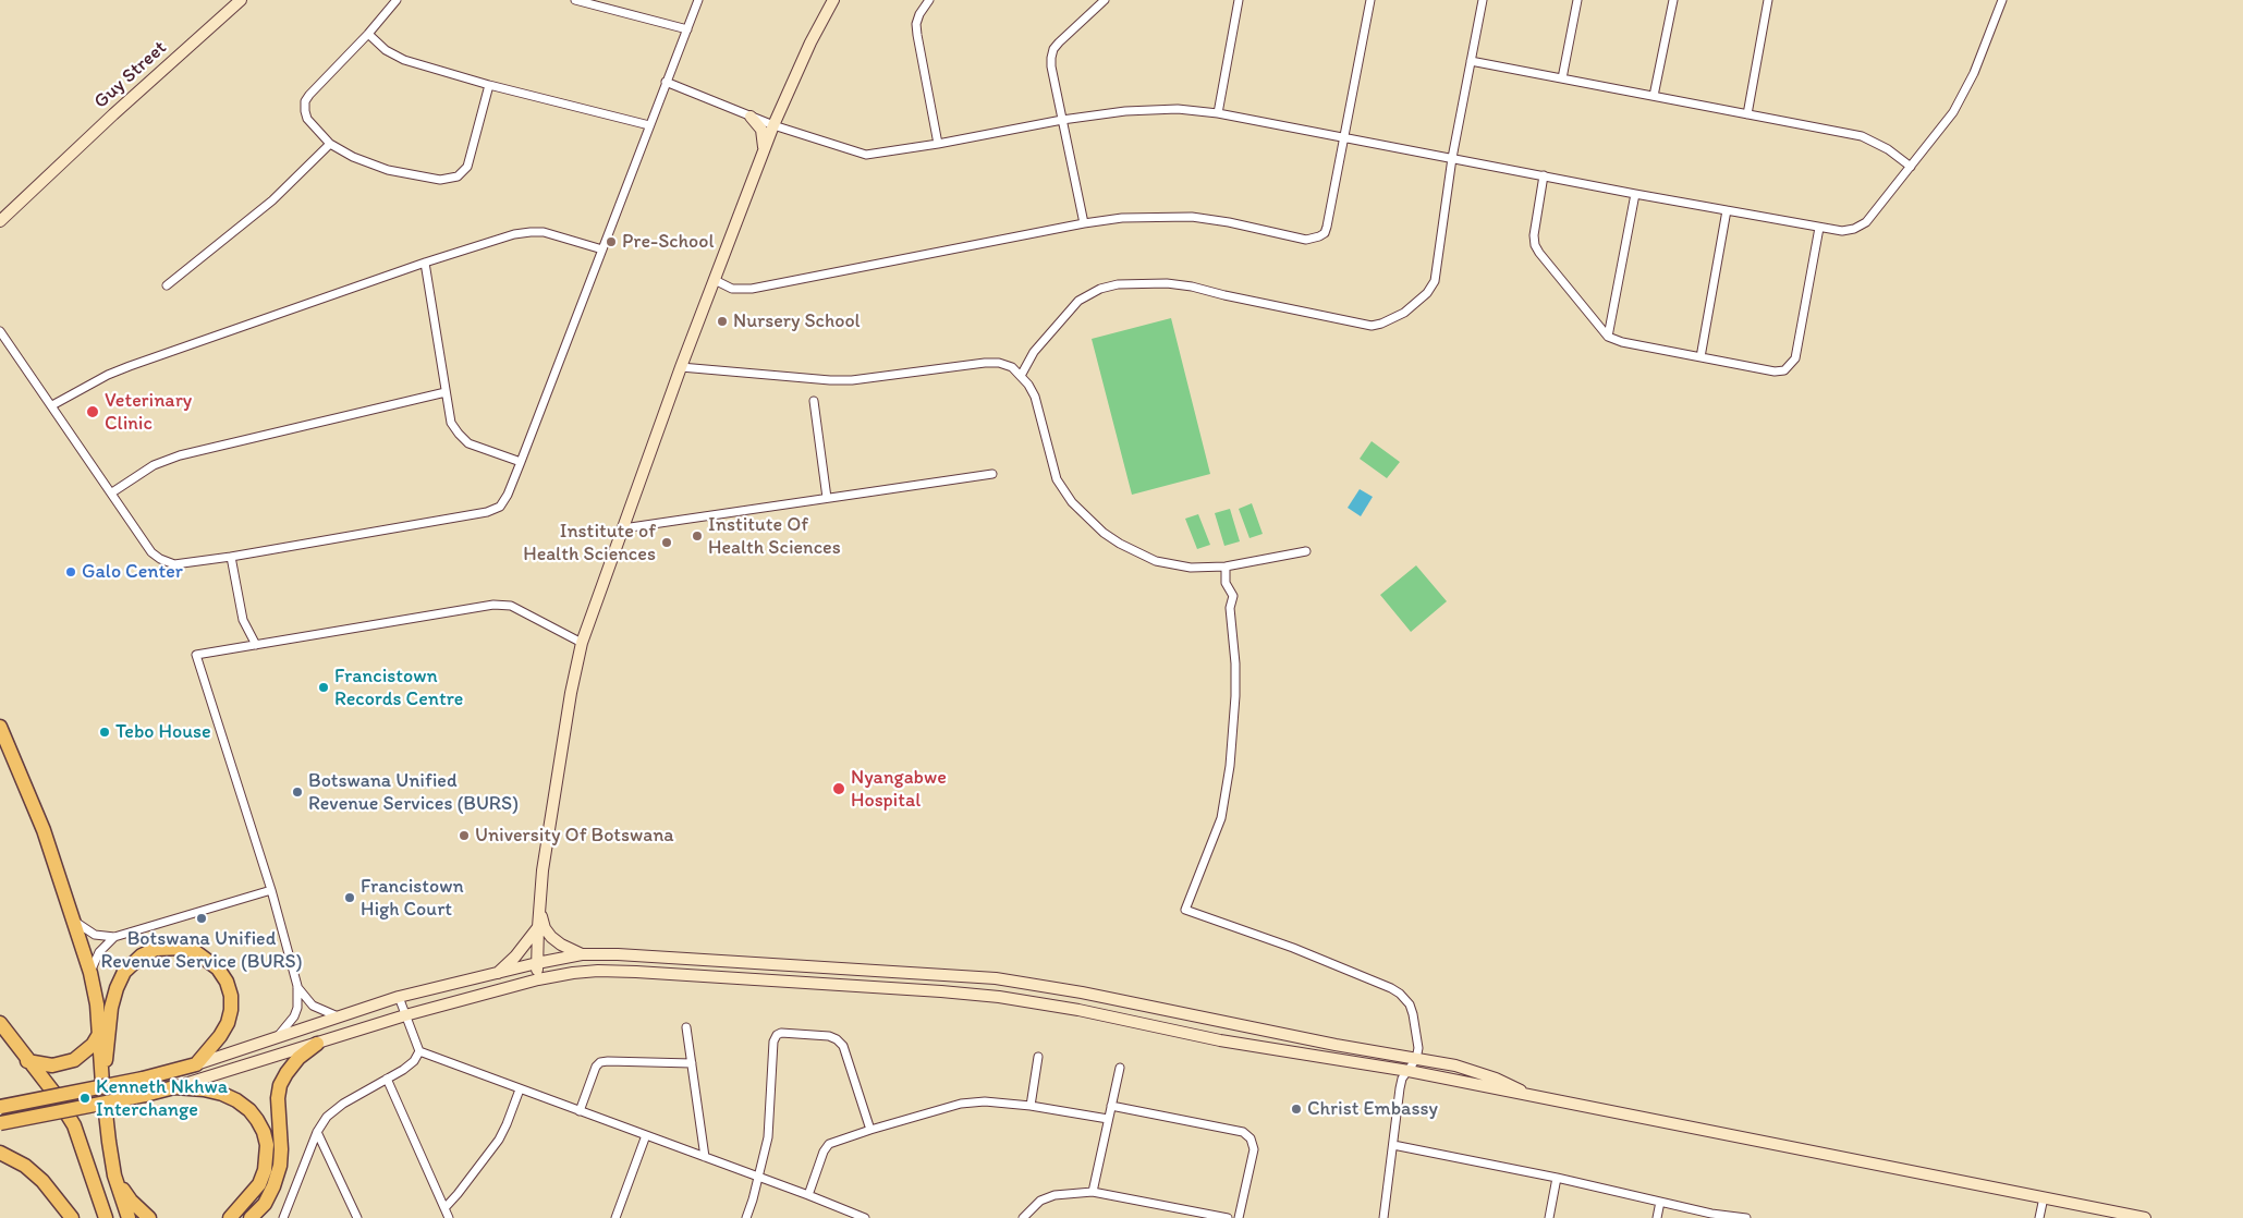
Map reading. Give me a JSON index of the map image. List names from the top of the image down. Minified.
{"streets":{"street":["Guy Street"]},"places":["Pre-School","Nursery School","Veterinary Clinic","Institute Of Health Sciences","Institute of Health Sciences","Galo Center","Francistown Records Centre","Tebo House","Nyangabwe Hospital","Botswana Unified Revenue Services (BURS)","University Of Botswana","Francistown High Court","Botswana Unified Revenue Service (BURS)","Kenneth Nkhwa Interchange","Christ Embassy"]}
